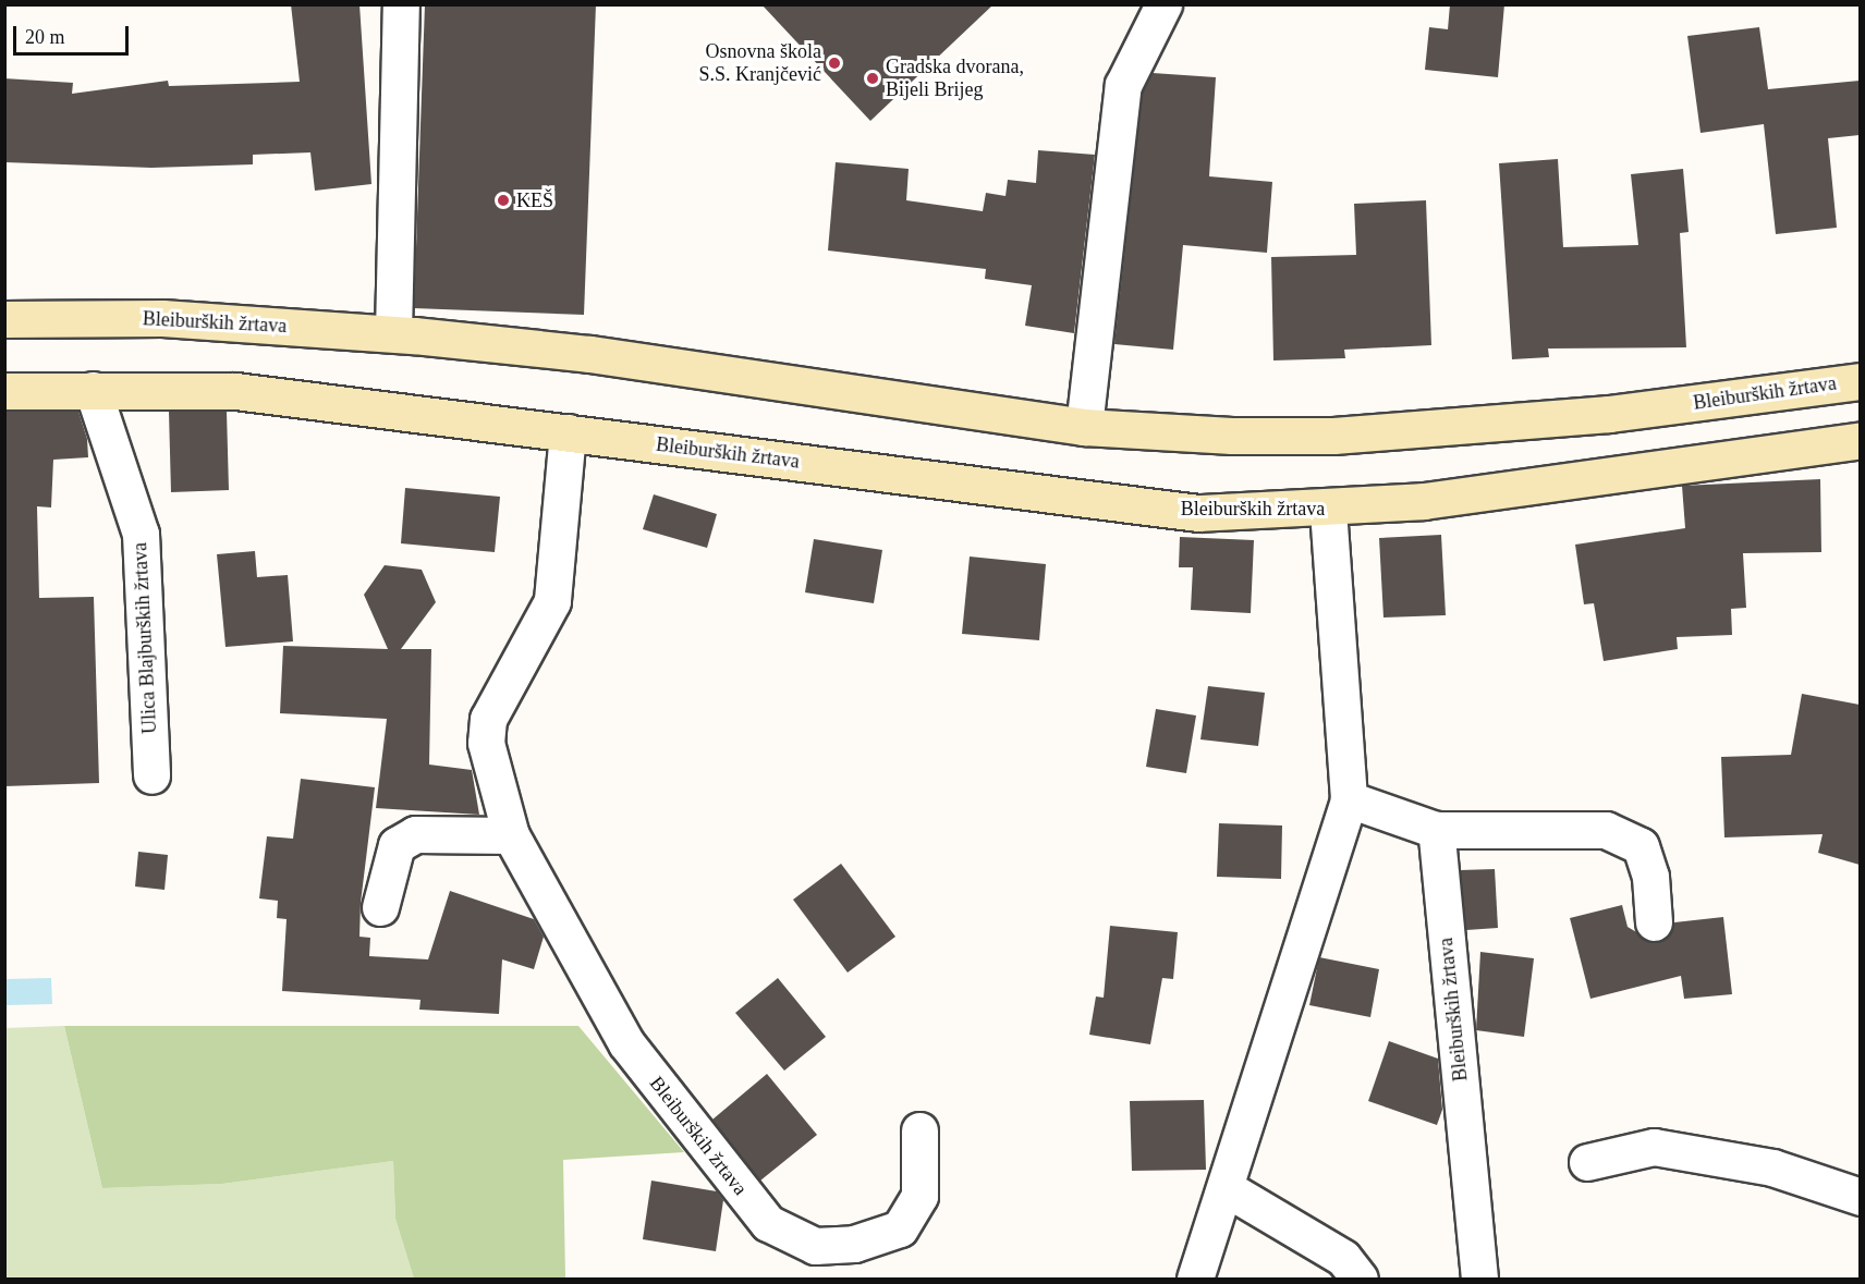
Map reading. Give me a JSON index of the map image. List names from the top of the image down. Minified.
{"streets":{"street":["Bleiburških žrtava","Ulica Blajburških žrtava"]},"crossings":[["Bleiburških žrtava","Ulica Blajburških žrtava"]],"places":["Osnovna škola S.S. Kranjčević","Gradska dvorana, Bijeli Brijeg","KEŠ"],"scale_bar":"20 m"}
